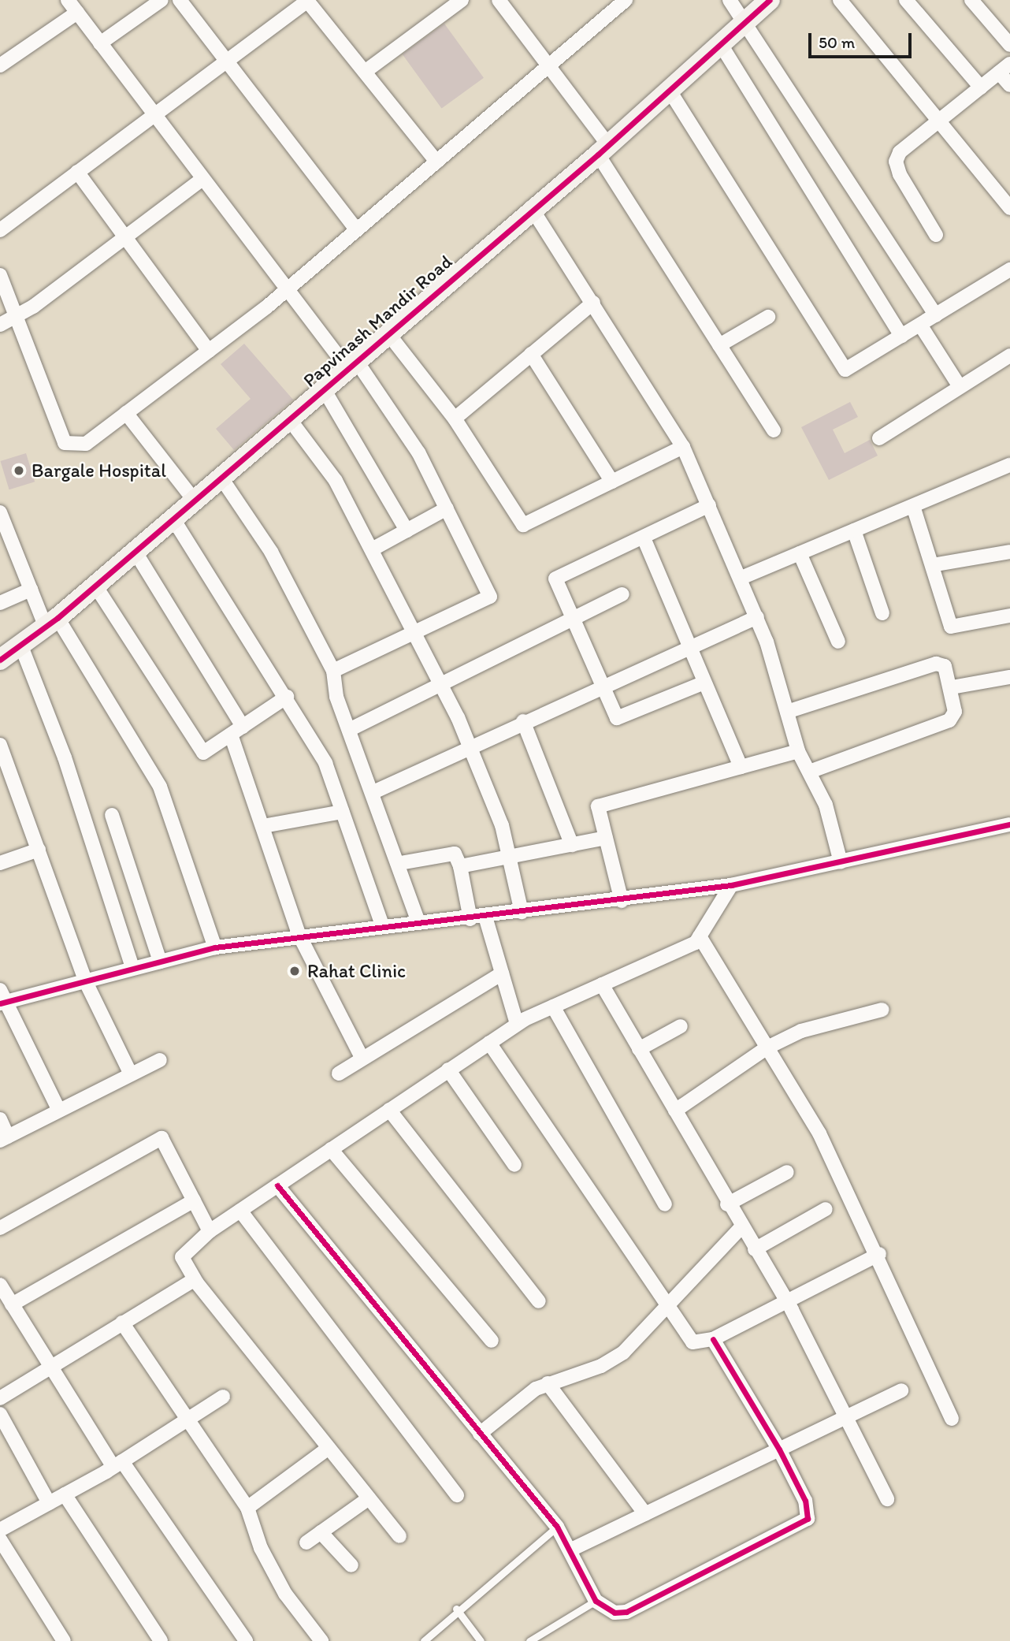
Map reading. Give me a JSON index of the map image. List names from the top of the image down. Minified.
{"streets":{"street":["Papvinash Mandir Road"]},"places":["Bargale Hospital","Rahat Clinic"],"scale_bar":"50 m"}
